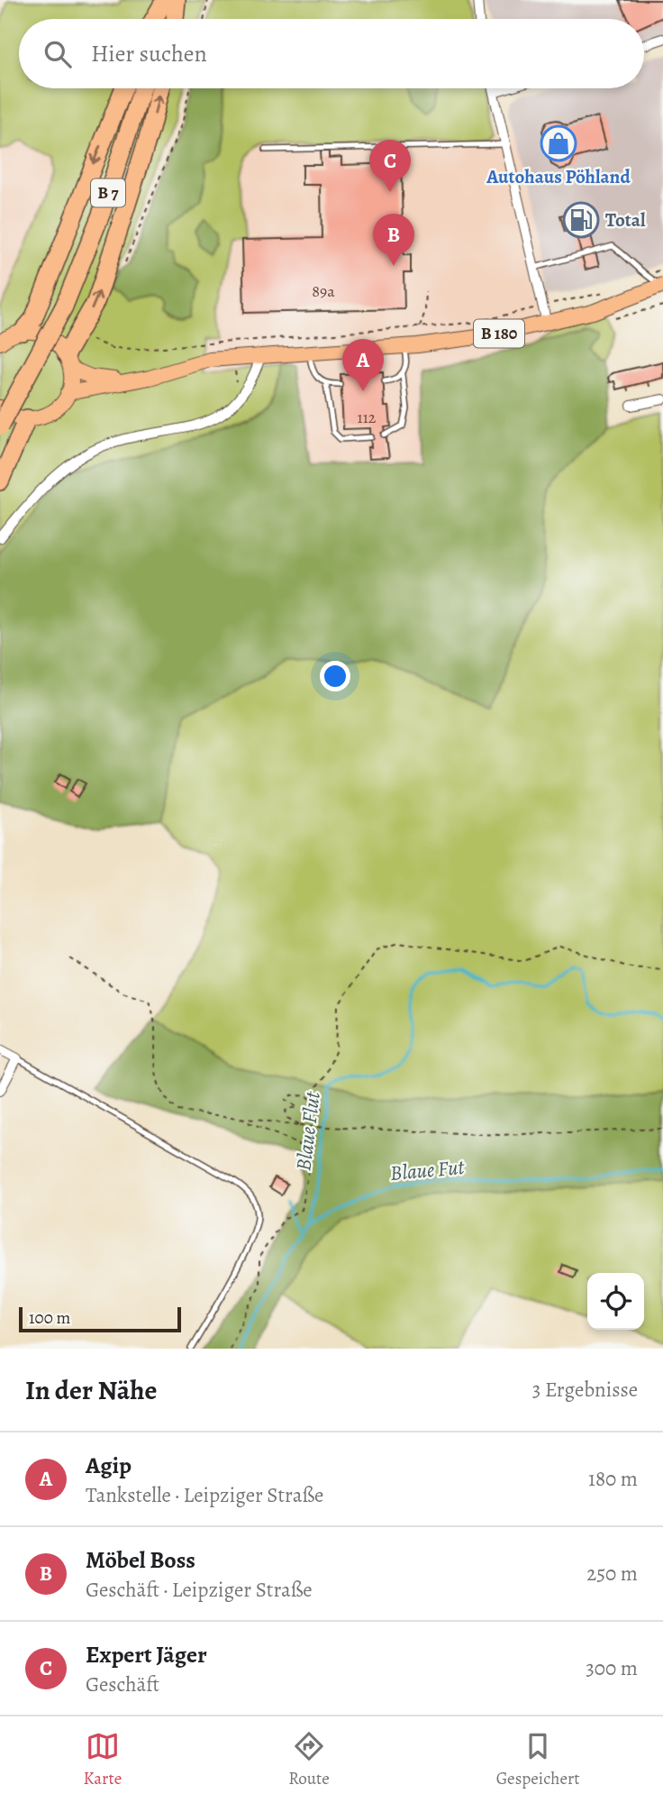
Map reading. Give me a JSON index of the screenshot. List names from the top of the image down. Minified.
{"streets":{"highway":["B 7"],"main road":["B 180"]},"water":["Blaue Flut","Blaue Fut"],"places":{"shop":["Autohaus Pöhland"],"fuel station":["Total"]},"house_numbers":["89a","112"],"scale_bar":"100 m","page":{"search":"Hier suchen","pins":["C","B","A"],"scale":"100 m","heading":["In der Nähe","3 Ergebnisse"],"list":[{"mark":"A","name":"Agip","note":"Tankstelle · Leipziger Straße","value":"180 m"},{"mark":"B","name":"Möbel Boss","note":"Geschäft · Leipziger Straße","value":"250 m"},{"mark":"C","name":"Expert Jäger","note":"Geschäft","value":"300 m"}],"nav":["Karte","Route","Gespeichert"]}}
